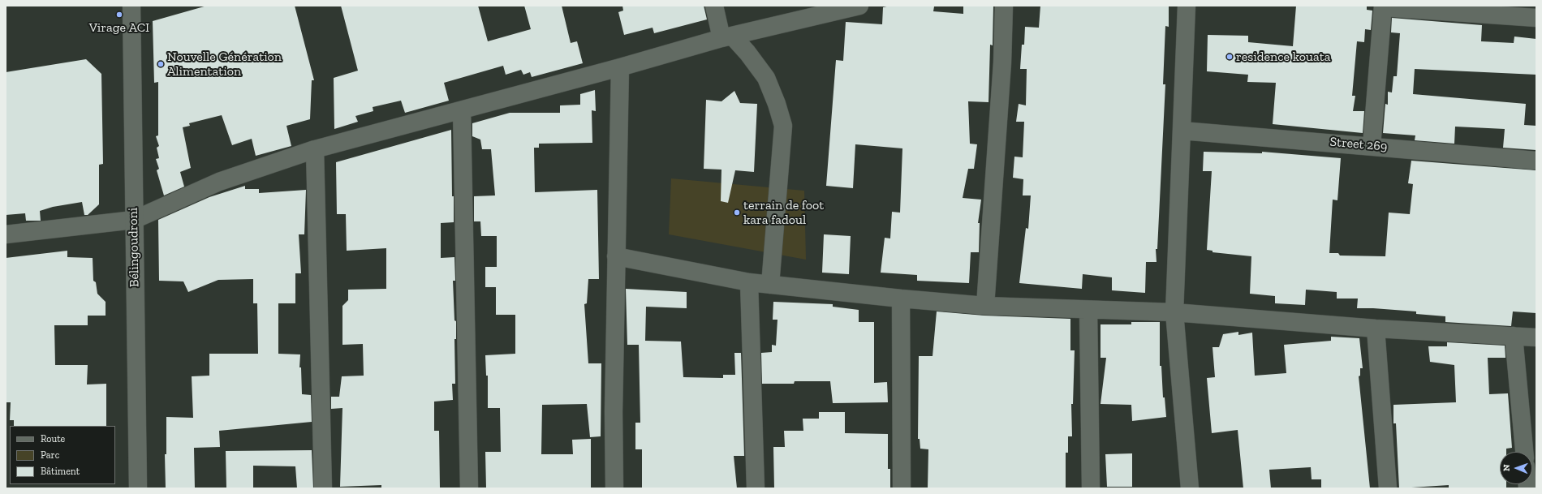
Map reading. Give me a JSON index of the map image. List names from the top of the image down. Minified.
{"streets":{"street":["Street 269","Bélingoudroni"]},"places":["Virage ACI","residence kouata","Nouvelle Génération Alimentation","terrain de foot kara fadoul"],"legend":["Route","Parc","Bâtiment"],"north":"left"}
